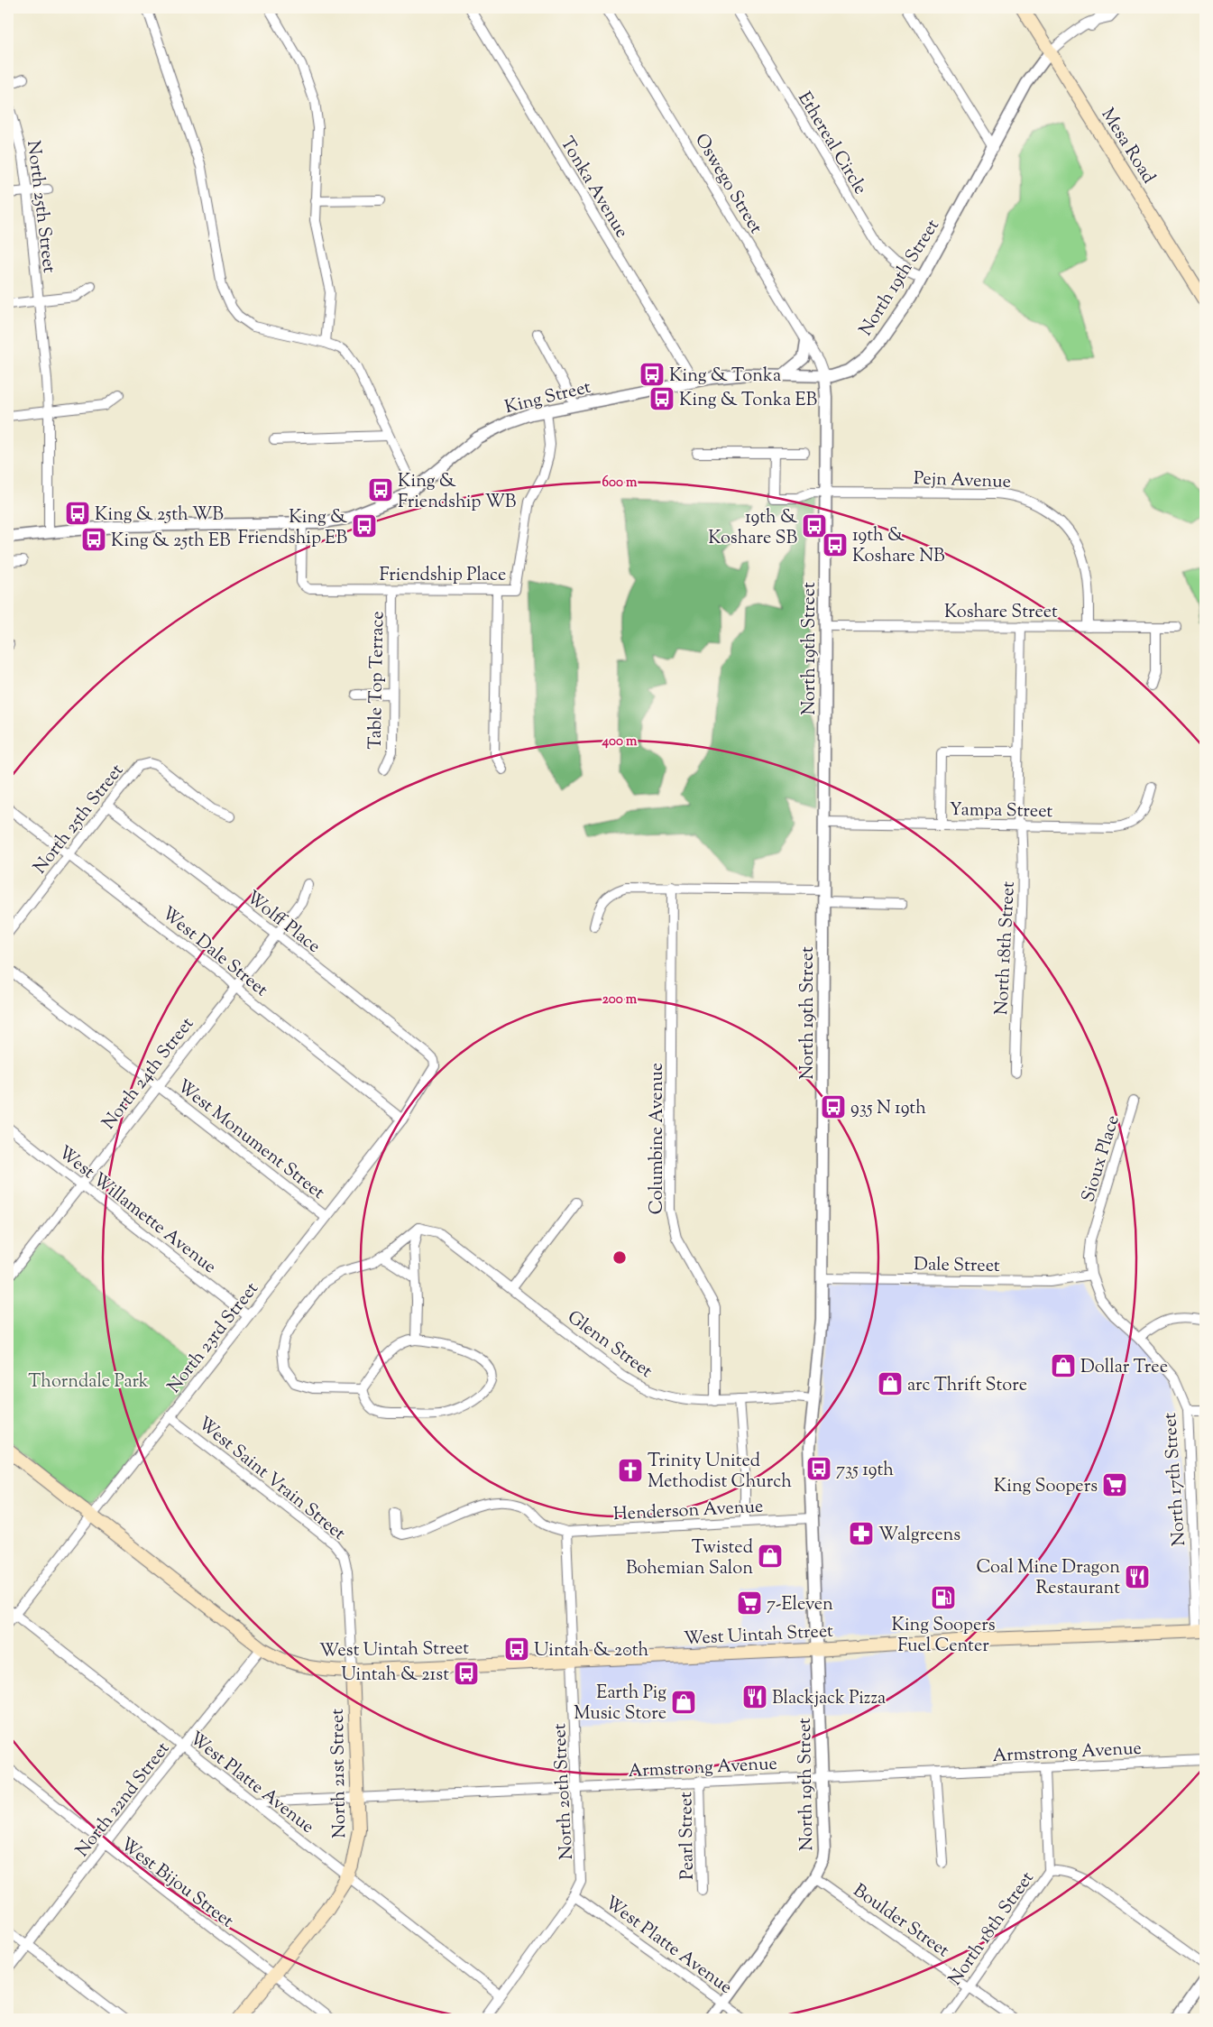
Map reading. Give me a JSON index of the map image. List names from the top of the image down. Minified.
{"streets":{"main road":["Mesa Road","West Uintah Street","North 21st Street"],"street":["Ethereal Circle","Oswego Street","Tonka Avenue","North 25th Street","North 19th Street","King Street","Pejn Avenue","Friendship Place","Koshare Street","Table Top Terrace","Yampa Street","Wolff Place","North 18th Street","West Dale Street","North 24th Street","West Monument Street","Columbine Avenue","Sioux Place","West Willamette Avenue","Dale Street","North 23rd Street","Glenn Street","West Saint Vrain Street","North 17th Street","Henderson Avenue","Armstrong Avenue","West Platte Avenue","North 20th Street","North 22nd Street","Pearl Street","West Bijou Street","Boulder Street"]},"crossings":[["Ethereal Circle","North 19th Street"],["Mesa Road","North 19th Street"],["Oswego Street","North 19th Street"],["Oswego Street","King Street"],["Tonka Avenue","King Street"],["North 25th Street","King Street"],["North 25th Street","Wolff Place"],["North 25th Street","West Dale Street"],["North 19th Street","King Street"],["North 19th Street","Pejn Avenue"],["North 19th Street","Koshare Street"],["North 19th Street","Yampa Street"],["North 19th Street","Dale Street"],["North 19th Street","Glenn Street"],["North 19th Street","Henderson Avenue"],["North 19th Street","West Uintah Street"],["North 19th Street","Armstrong Avenue"],["North 19th Street","West Platte Avenue"],["North 19th Street","Boulder Street"],["King Street","Friendship Place"],["Pejn Avenue","Koshare Street"],["Friendship Place","Table Top Terrace"],["Koshare Street","North 18th Street"],["Yampa Street","North 18th Street"],["Wolff Place","North 24th Street"],["Wolff Place","North 23rd Street"],["North 18th Street","Armstrong Avenue"],["North 18th Street","Boulder Street"],["West Dale Street","North 24th Street"],["West Dale Street","North 23rd Street"],["North 24th Street","West Monument Street"],["North 24th Street","West Willamette Avenue"],["West Monument Street","North 23rd Street"],["Columbine Avenue","Glenn Street"],["Sioux Place","North 17th Street"],["West Willamette Avenue","North 23rd Street"],["Dale Street","North 17th Street"],["North 23rd Street","West Saint Vrain Street"],["North 23rd Street","West Uintah Street"],["North 23rd Street","West Platte Avenue"],["West Saint Vrain Street","North 21st Street"],["North 17th Street","West Uintah Street"],["Henderson Avenue","North 20th Street"],["West Uintah Street","North 21st Street"],["West Uintah Street","North 20th Street"],["West Uintah Street","North 22nd Street"],["Armstrong Avenue","North 21st Street"],["Armstrong Avenue","West Platte Avenue"],["Armstrong Avenue","North 20th Street"],["Armstrong Avenue","Pearl Street"],["North 21st Street","West Platte Avenue"],["North 21st Street","West Bijou Street"],["West Platte Avenue","North 20th Street"],["West Platte Avenue","North 22nd Street"],["North 22nd Street","West Bijou Street"]],"parks":["Thorndale Park"],"places":{"bus stop":["King & Tonka","King & Tonka EB","King & Friendship WB","King & 25th WB","King & Friendship EB","19th & Koshare SB","King & 25th EB","19th & Koshare NB","935 N 19th","735 19th","Uintah & 20th","Uintah & 21st"],"shop":["Dollar Tree","arc Thrift Store","Twisted Bohemian Salon","Earth Pig Music Store"],"church":["Trinity United Methodist Church"],"supermarket":["King Soopers","7-Eleven"],"pharmacy":["Walgreens"],"restaurant":["Coal Mine Dragon Restaurant","Blackjack Pizza"],"fuel station":["King Soopers Fuel Center"]},"rings":["600 m","400 m","200 m"]}
